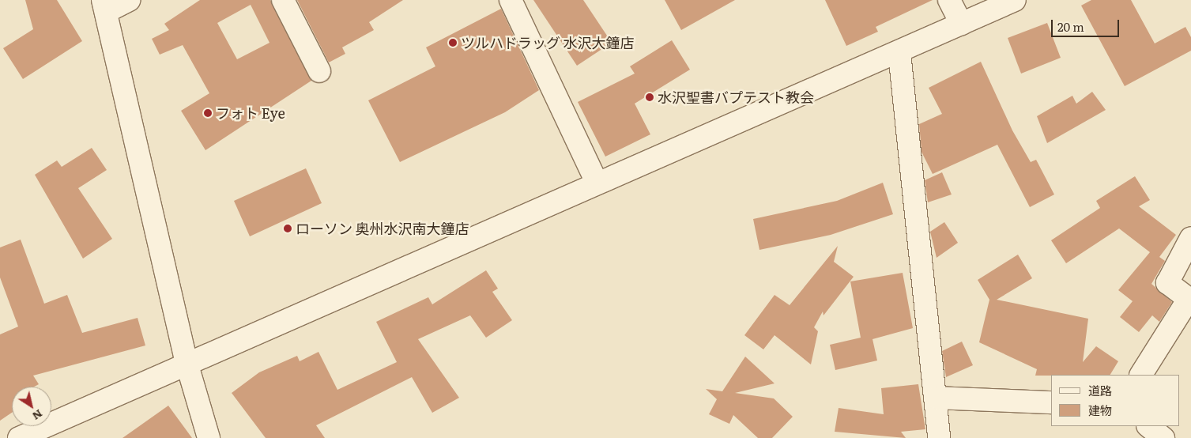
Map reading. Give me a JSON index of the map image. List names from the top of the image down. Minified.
{"places":["ツルハドラッグ 水沢大鐘店","水沢聖書バプテスト教会","フォト Eye","ローソン 奥州水沢南大鐘店"],"legend":["道路","建物"],"scale_bar":"20 m","north":"bottom right"}
